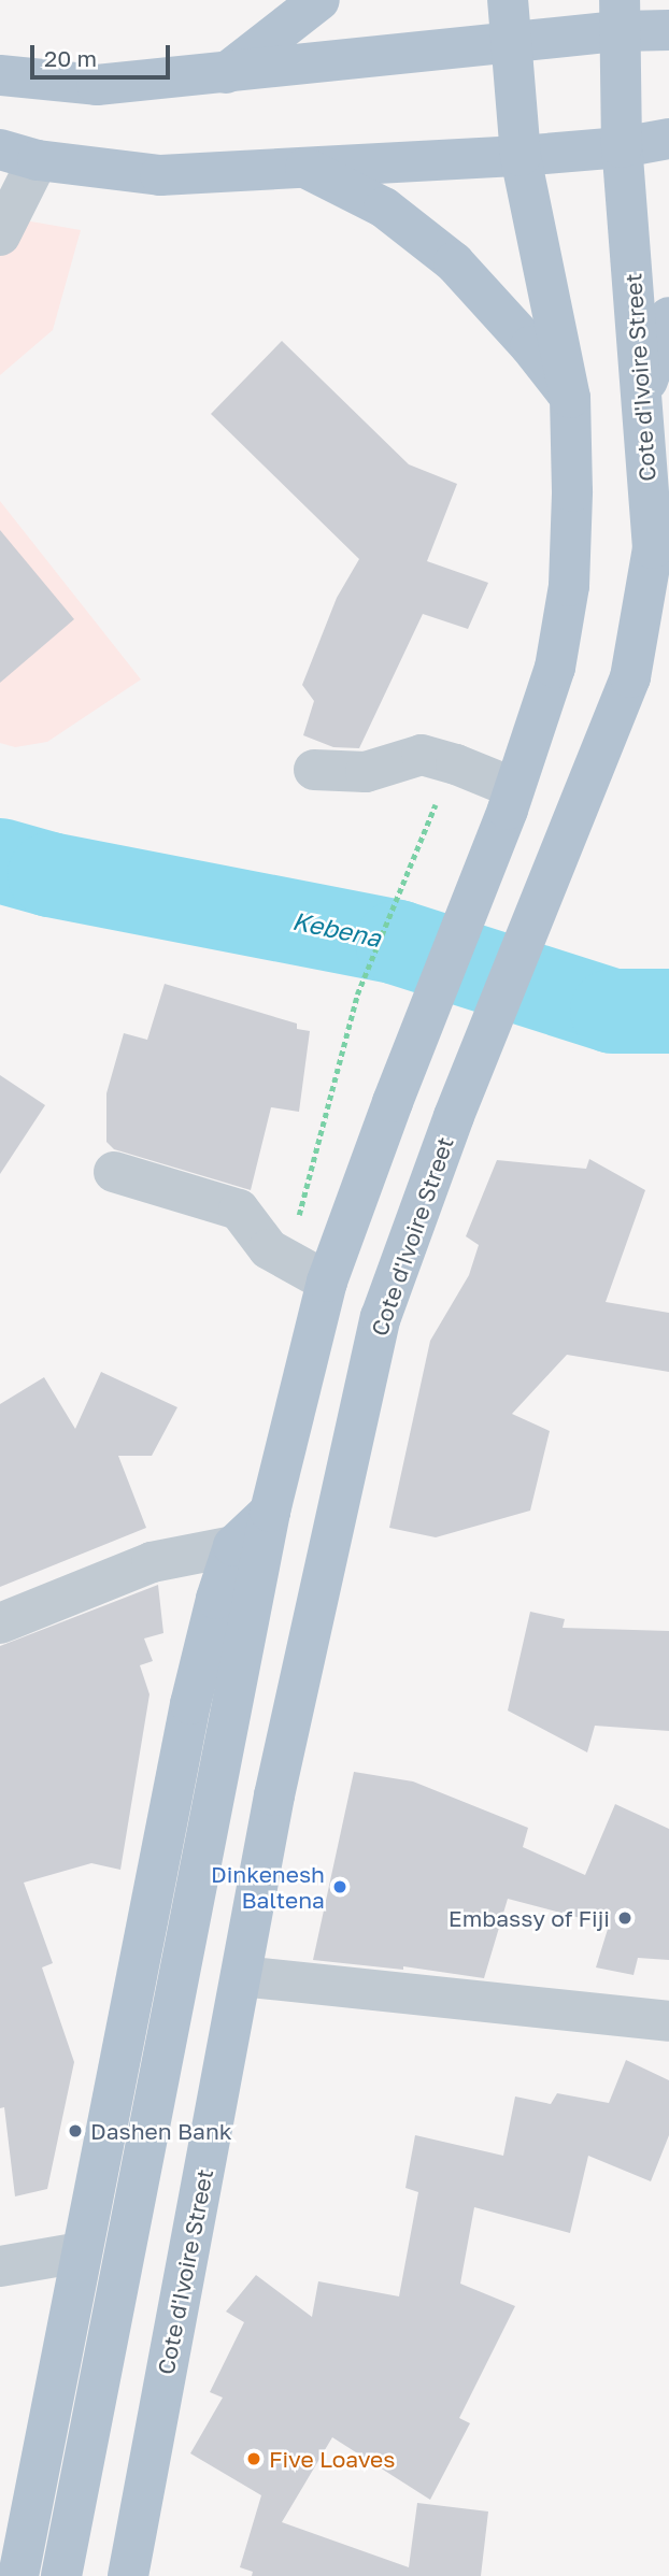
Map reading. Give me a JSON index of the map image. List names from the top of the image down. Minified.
{"streets":{"main road":["Cote d'Ivoire Street"]},"water":["Kebena"],"places":["Dinkenesh Baltena","Embassy of Fiji","Dashen Bank","Five Loaves"],"scale_bar":"20 m"}
